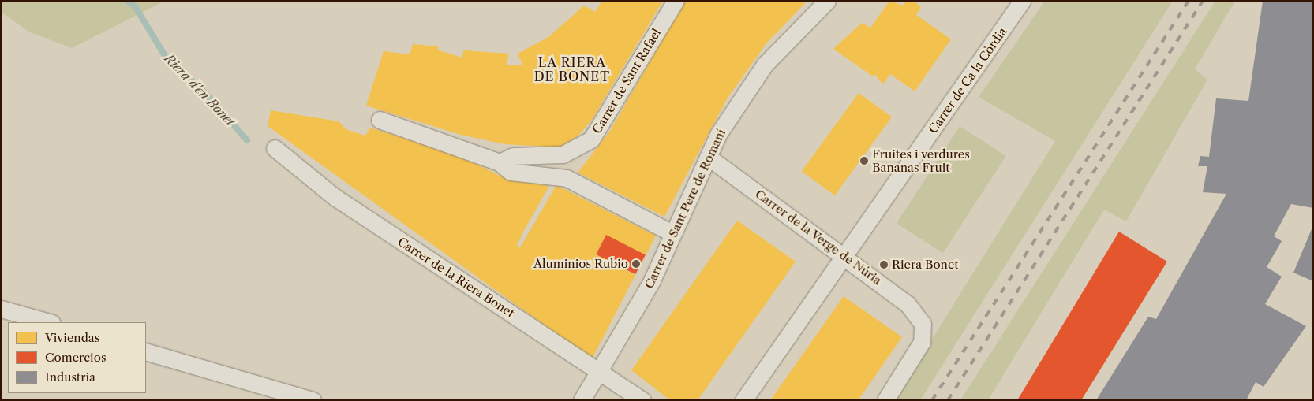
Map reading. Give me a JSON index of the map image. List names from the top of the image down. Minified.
{"streets":{"street":["Carrer de Ca la Còrdia","Carrer de Sant Rafael","Carrer de Sant Pere de Romaní","Carrer de la Verge de Núria","Carrer de la Riera Bonet"]},"crossings":[["Carrer de Ca la Còrdia","Carrer de la Verge de Núria"],["Carrer de Sant Pere de Romaní","Carrer de la Verge de Núria"],["Carrer de Sant Pere de Romaní","Carrer de la Riera Bonet"]],"districts":["LA RIERA DE BONET"],"water":["Riera d'en Bonet"],"places":["Fruites i verdures Bananas Fruit","Aluminios Rubio","Riera Bonet"],"legend":["Viviendas","Comercios","Industria"]}
